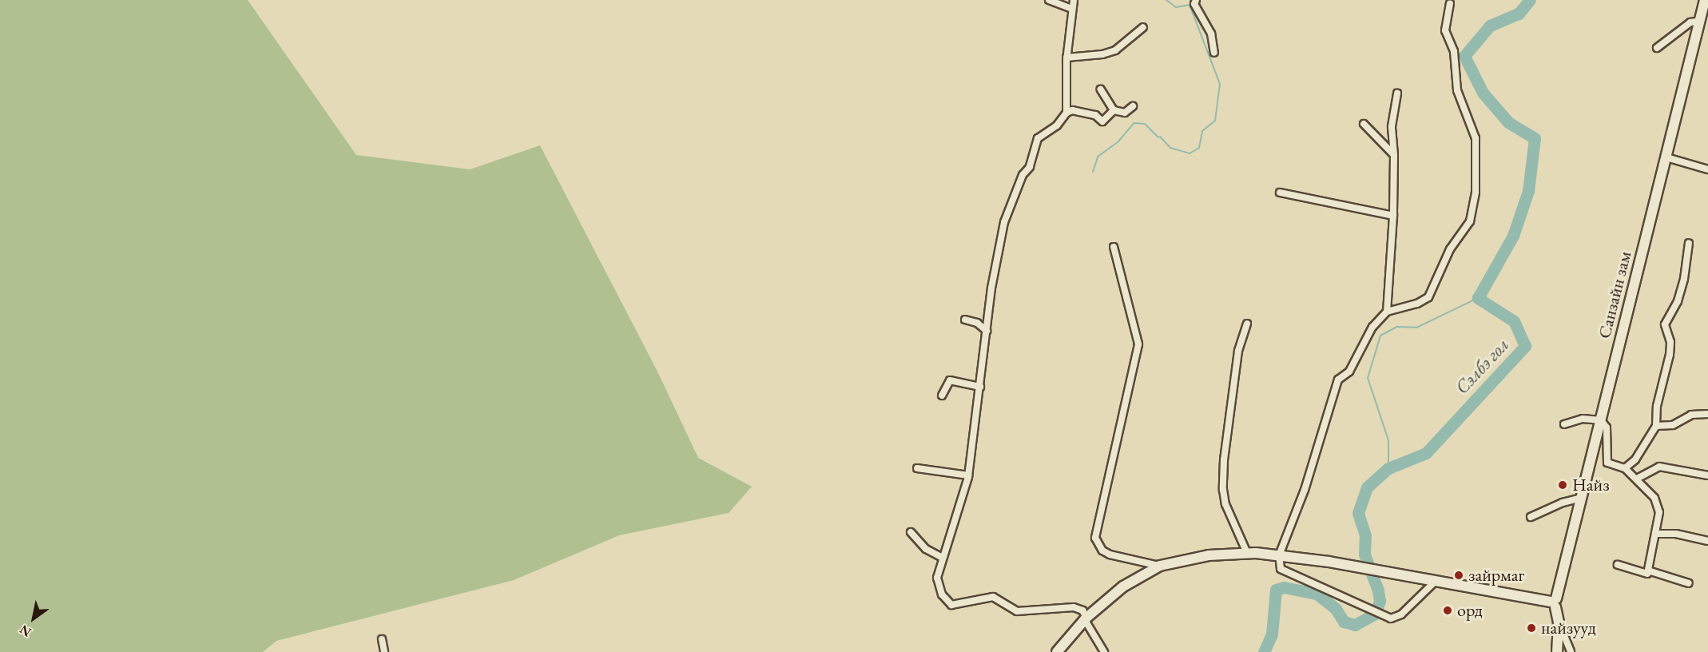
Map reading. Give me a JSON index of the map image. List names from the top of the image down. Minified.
{"streets":{"main road":["Санзайн зам"]},"water":["Сэлбэ гол"],"places":["Найз","зайрмаг","орд","найзууд"],"north":"bottom left"}
